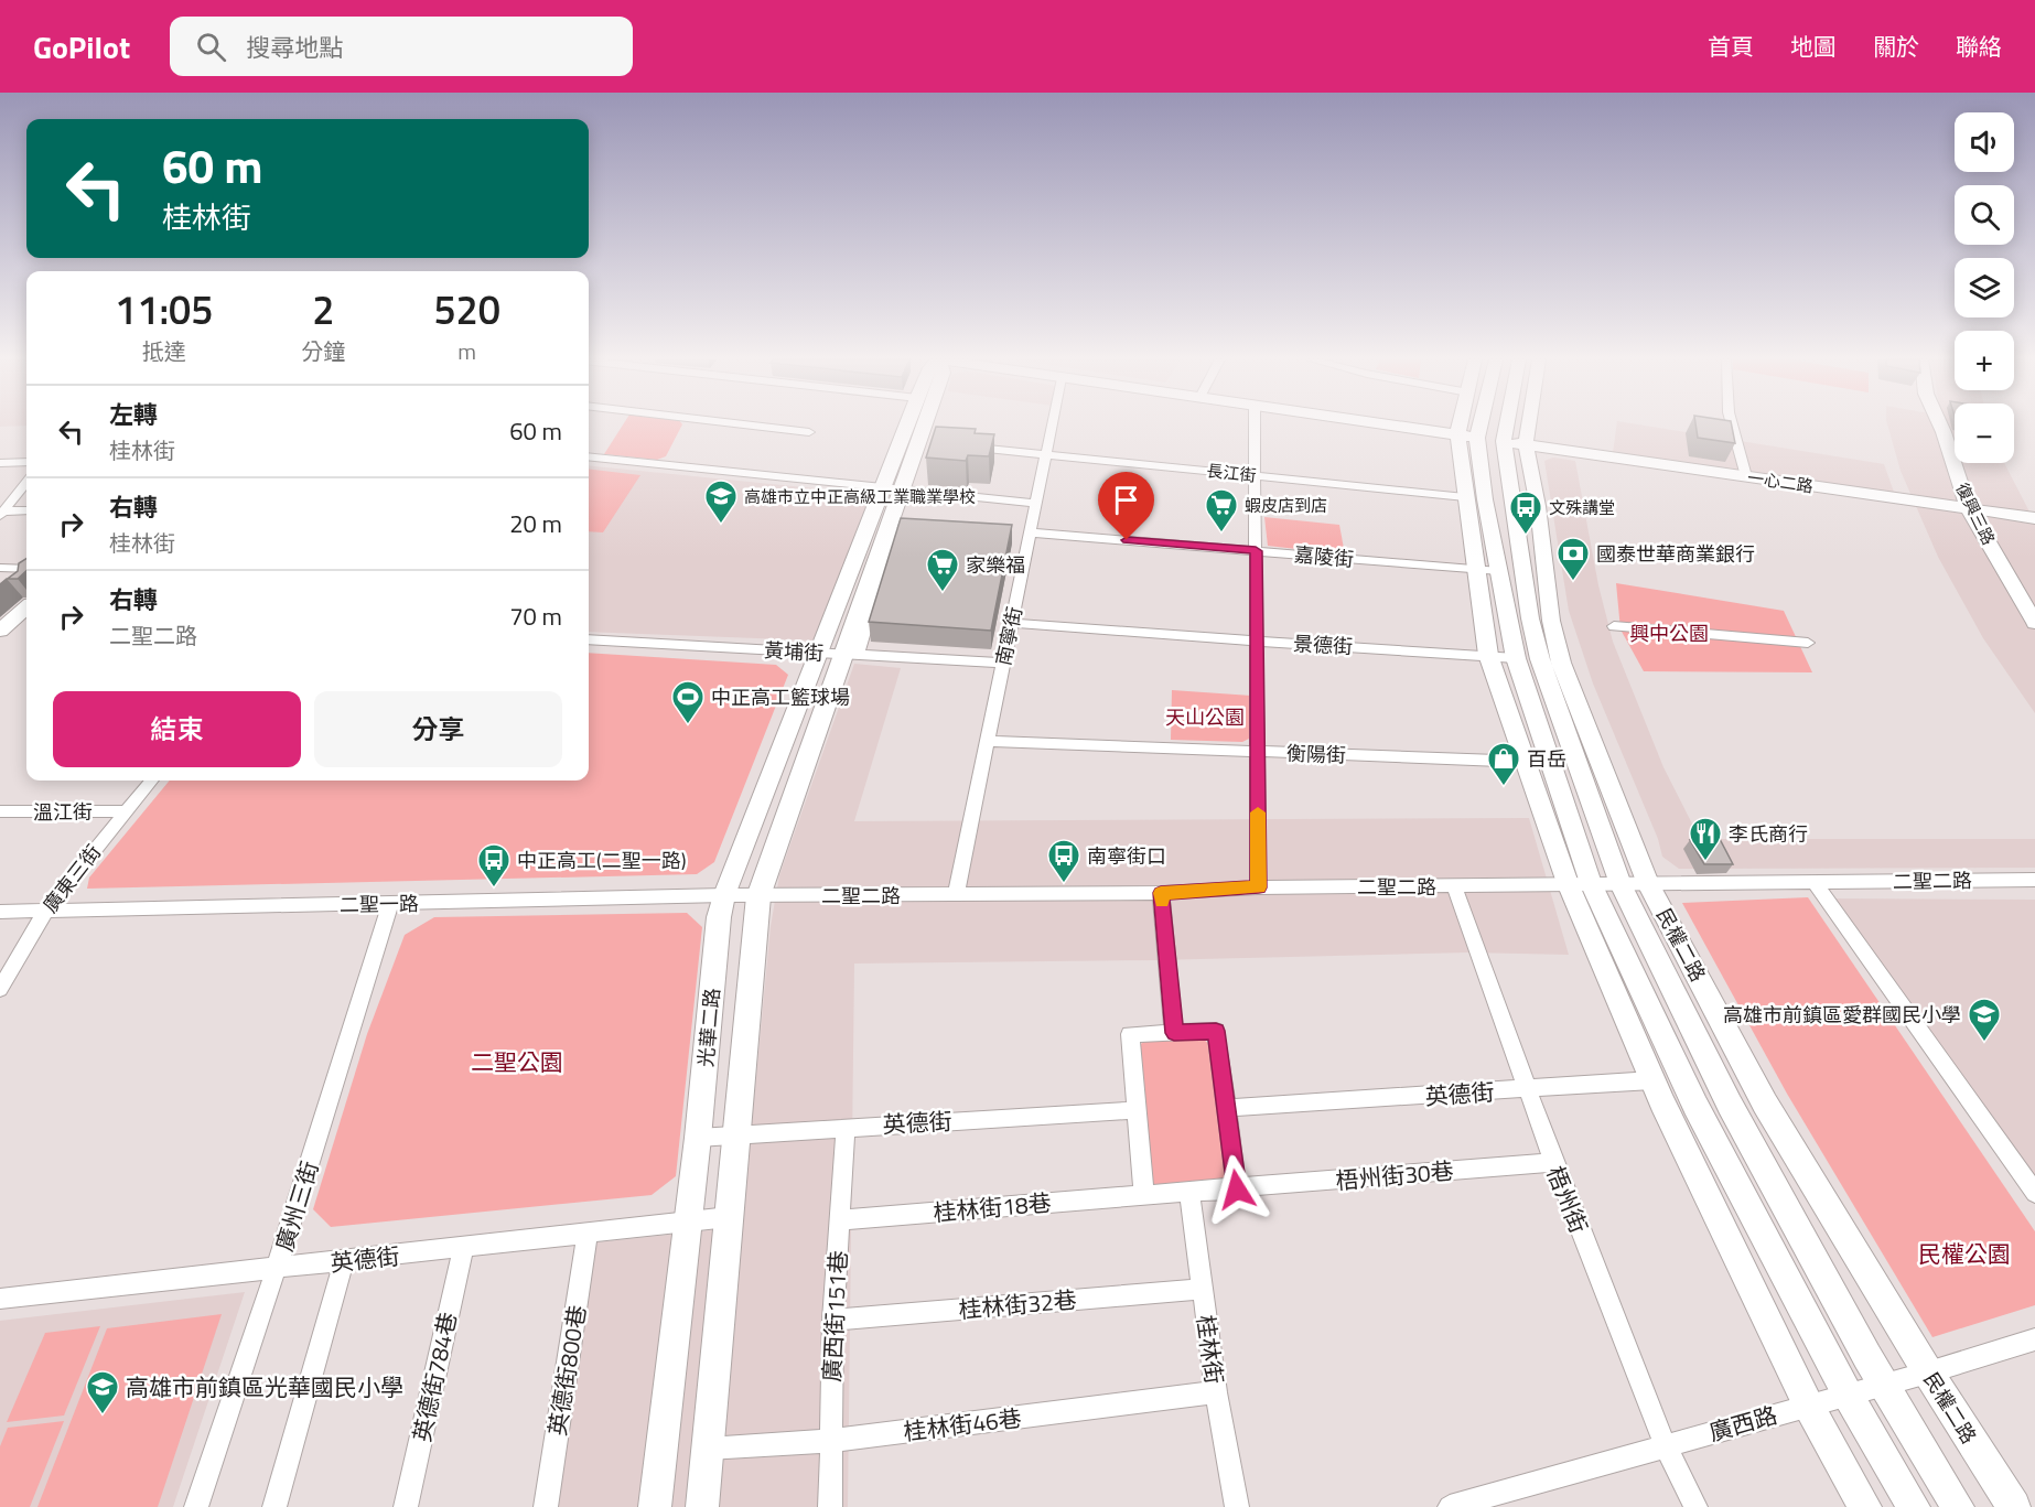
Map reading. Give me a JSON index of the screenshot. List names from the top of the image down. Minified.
{"streets":{"street":["長江街","一心二路","復興三路","嘉陵街","南寧街","景德街","黃埔街","衡陽街","溫江街","廣東三街","二聖二路","二聖一路","民權二路","光華二路","英德街","梧州街30巷","梧州街","廣州三街","桂林街18巷","桂林街32巷","廣西街151巷","桂林街","英德街800巷","英德街784巷","廣西路","桂林街46巷"]},"crossings":[["長江街","南寧街"],["一心二路","復興三路"],["一心二路","民權二路"],["嘉陵街","南寧街"],["南寧街","景德街"],["南寧街","黃埔街"],["南寧街","衡陽街"],["南寧街","二聖二路"],["黃埔街","光華二路"],["溫江街","廣東三街"],["廣東三街","二聖一路"],["二聖二路","二聖一路"],["二聖二路","民權二路"],["二聖二路","光華二路"],["二聖二路","梧州街"],["二聖一路","光華二路"],["二聖一路","廣州三街"],["民權二路","廣西路"],["光華二路","英德街"],["光華二路","桂林街46巷"],["英德街","梧州街"],["英德街","廣州三街"],["英德街","廣西街151巷"],["英德街","英德街800巷"],["英德街","英德街784巷"],["梧州街30巷","梧州街"],["梧州街","廣西路"],["桂林街18巷","廣西街151巷"],["桂林街32巷","廣西街151巷"],["桂林街32巷","桂林街"],["廣西街151巷","桂林街46巷"],["桂林街","桂林街46巷"]],"parks":["興中公園","天山公園","二聖公園","民權公園"],"places":{"school or university":["高雄市立中正高級工業職業學校","高雄市前鎮區愛群國民小學","高雄市前鎮區光華國民小學"],"supermarket":["蝦皮店到店","家樂福"],"bus stop":["文殊講堂","南寧街口","中正高工(二聖一路)"],"bank":["國泰世華商業銀行"],"sports":["中正高工籃球場"],"shop":["百岳"],"restaurant":["李氏商行"]},"page":{"header":"GoPilot","search":"搜尋地點","nav":["首頁","地圖","關於","聯絡"],"map_buttons":["+","−"],"turn":["60 m","桂林街"],"eta":["11:05","抵達","2","分鐘","520","m"],"list":[{"name":"左轉","note":"桂林街","value":"60 m"},{"name":"右轉","note":"桂林街","value":"20 m"},{"name":"右轉","note":"二聖二路","value":"70 m"}],"buttons":["結束","分享"]}}
